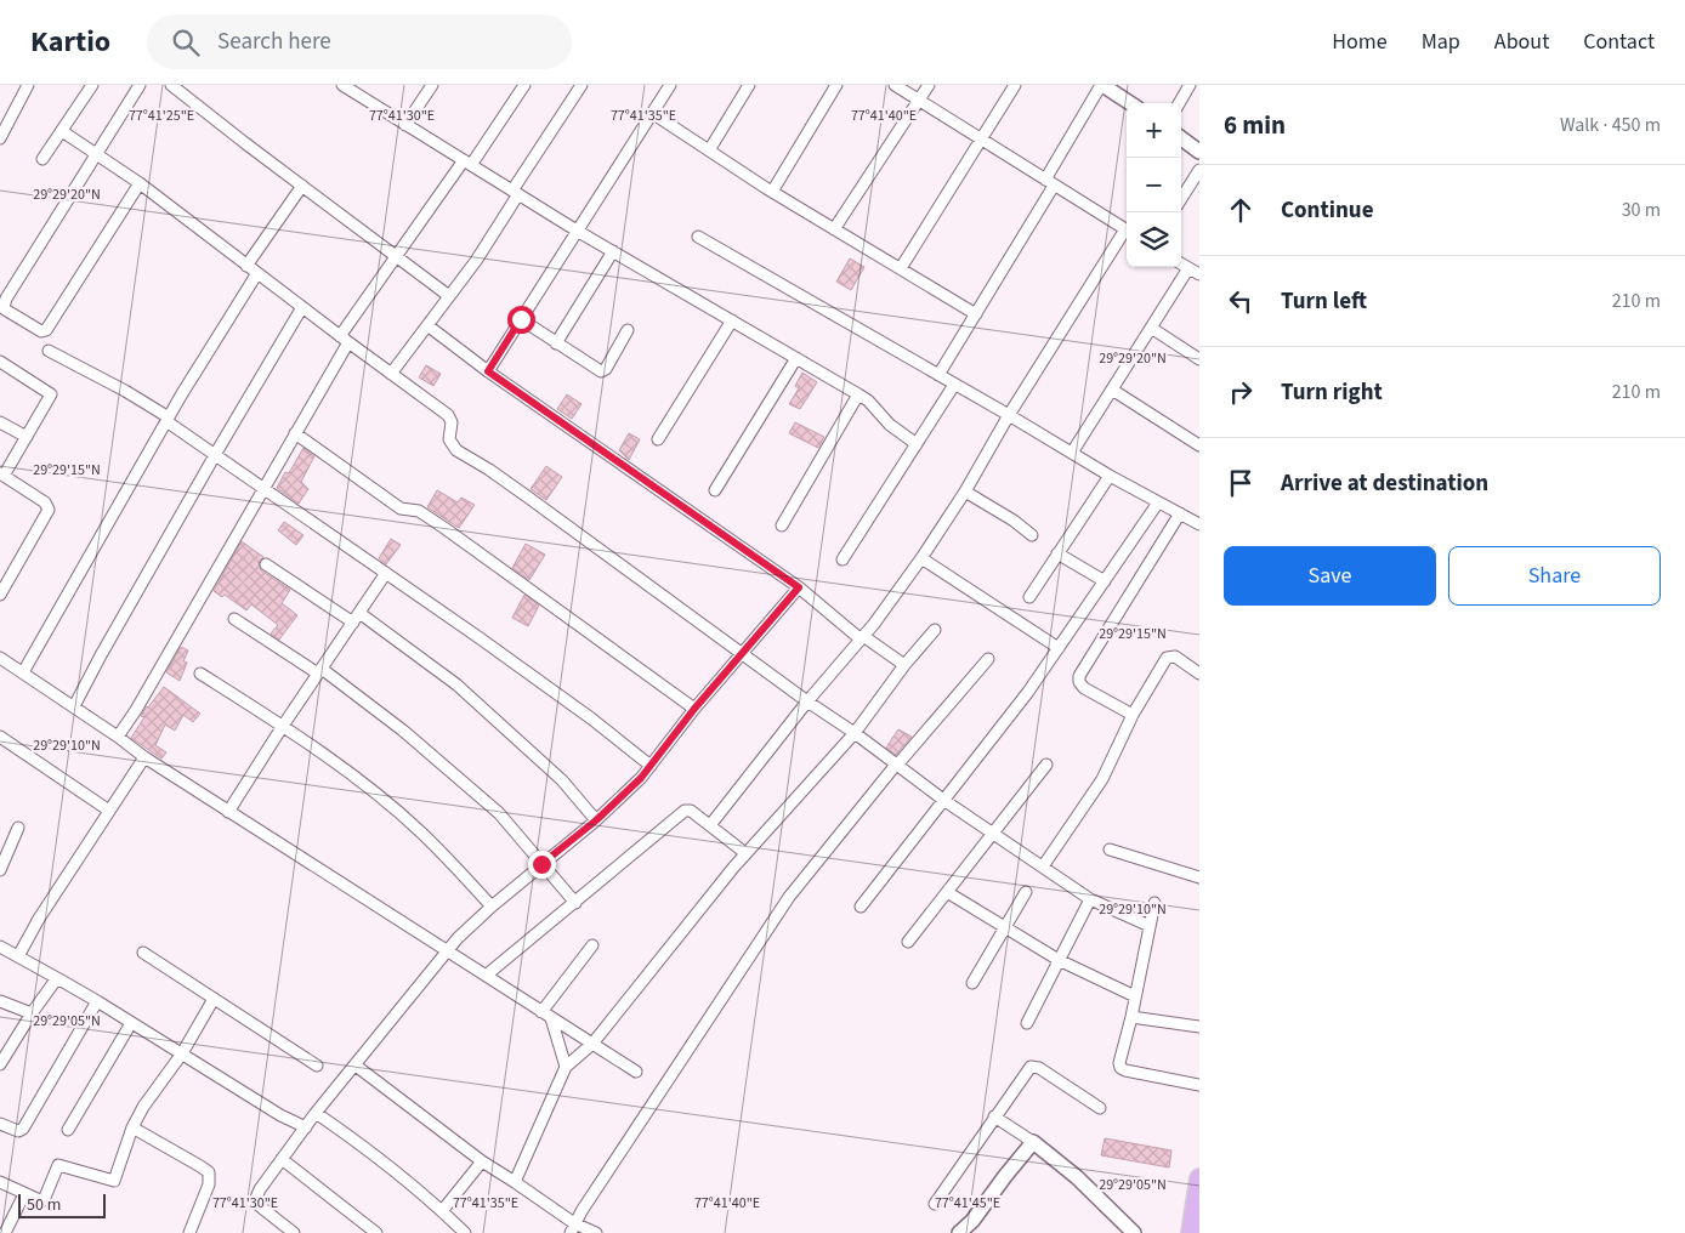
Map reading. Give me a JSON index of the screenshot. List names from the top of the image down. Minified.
{"scale_bar":"50 m","page":{"header":"Kartio","search":"Search here","nav":["Home","Map","About","Contact"],"heading":["6 min","Walk · 450 m"],"map_buttons":["+","−"],"list":[["Continue","30 m"],["Turn left","210 m"],["Turn right","210 m"],"Arrive at destination"],"buttons":["Save","Share"],"scale":"50 m"},"coordinates":["77°41'25\"E","77°41'30\"E","77°41'35\"E","77°41'40\"E","29°29'20\"N","29°29'15\"N","29°29'10\"N","29°29'05\"N","77°41'45\"E"]}
